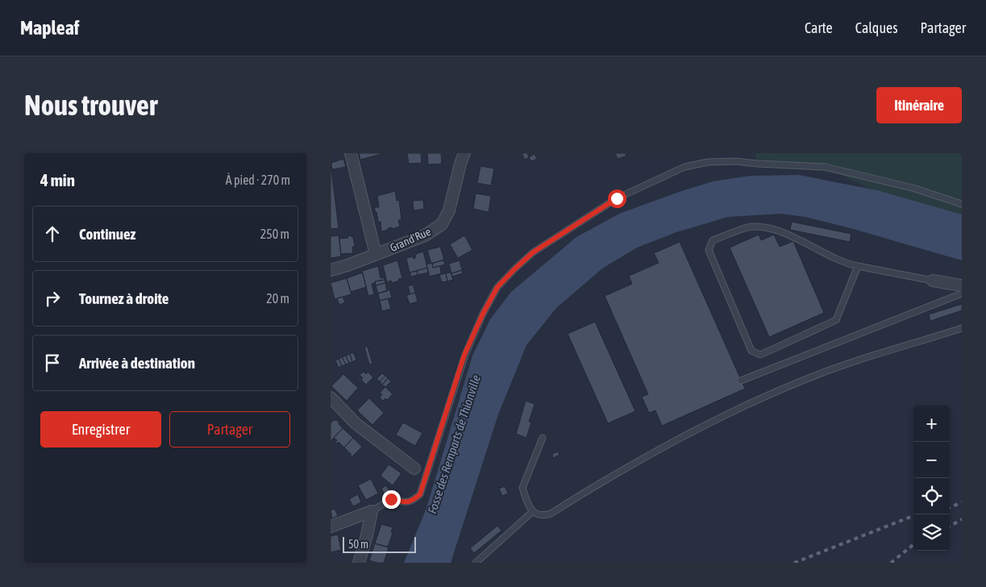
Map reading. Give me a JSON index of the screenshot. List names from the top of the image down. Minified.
{"streets":{"street":["Grand'Rue"]},"water":["Fosse des Remparts de Thionville"],"scale_bar":"50 m","page":{"header":"Mapleaf","nav":["Carte","Calques","Partager"],"buttons":["Itinéraire",["Enregistrer","Partager"]],"title":"Nous trouver","heading":["4 min","À pied · 270 m"],"list":[["Continuez","250 m"],["Tournez à droite","20 m"],"Arrivée à destination"],"map_buttons":["+","−"],"scale":"50 m"}}
